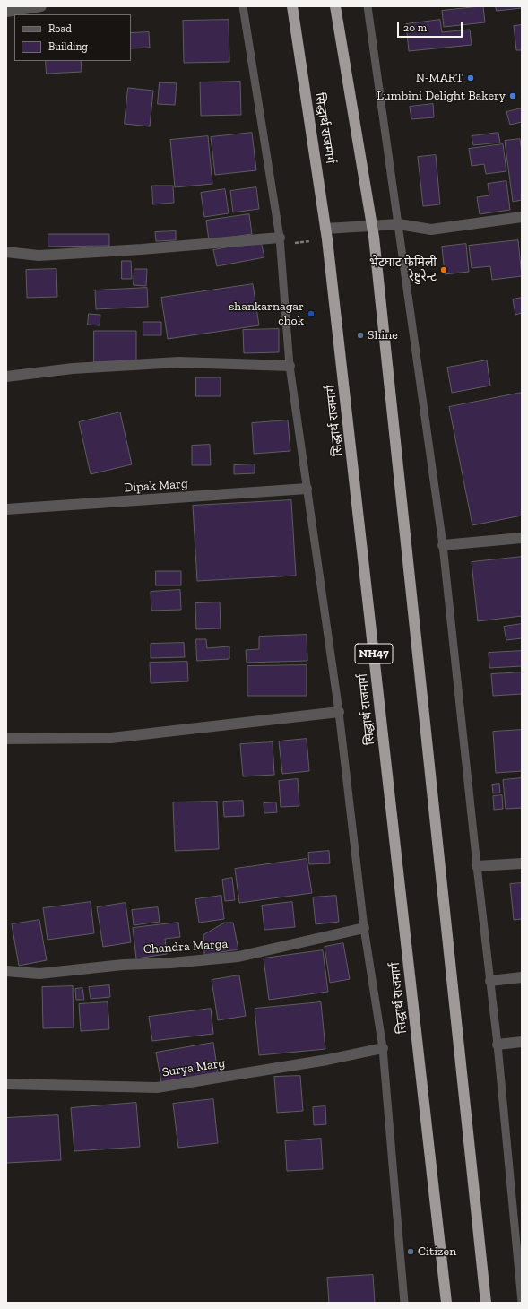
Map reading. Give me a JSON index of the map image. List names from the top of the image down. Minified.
{"streets":{"highway":["सिद्धार्थ राजमार्ग","NH47"],"street":["Dipak Marg","Chandra Marga","Surya Marg"]},"places":["N-MART","Lumbini Delight Bakery","भेटघाट फेमिली रेष्टुरेन्ट","shankarnagar chok","Shine","Citizen"],"legend":["Road","Building"],"scale_bar":"20 m"}
